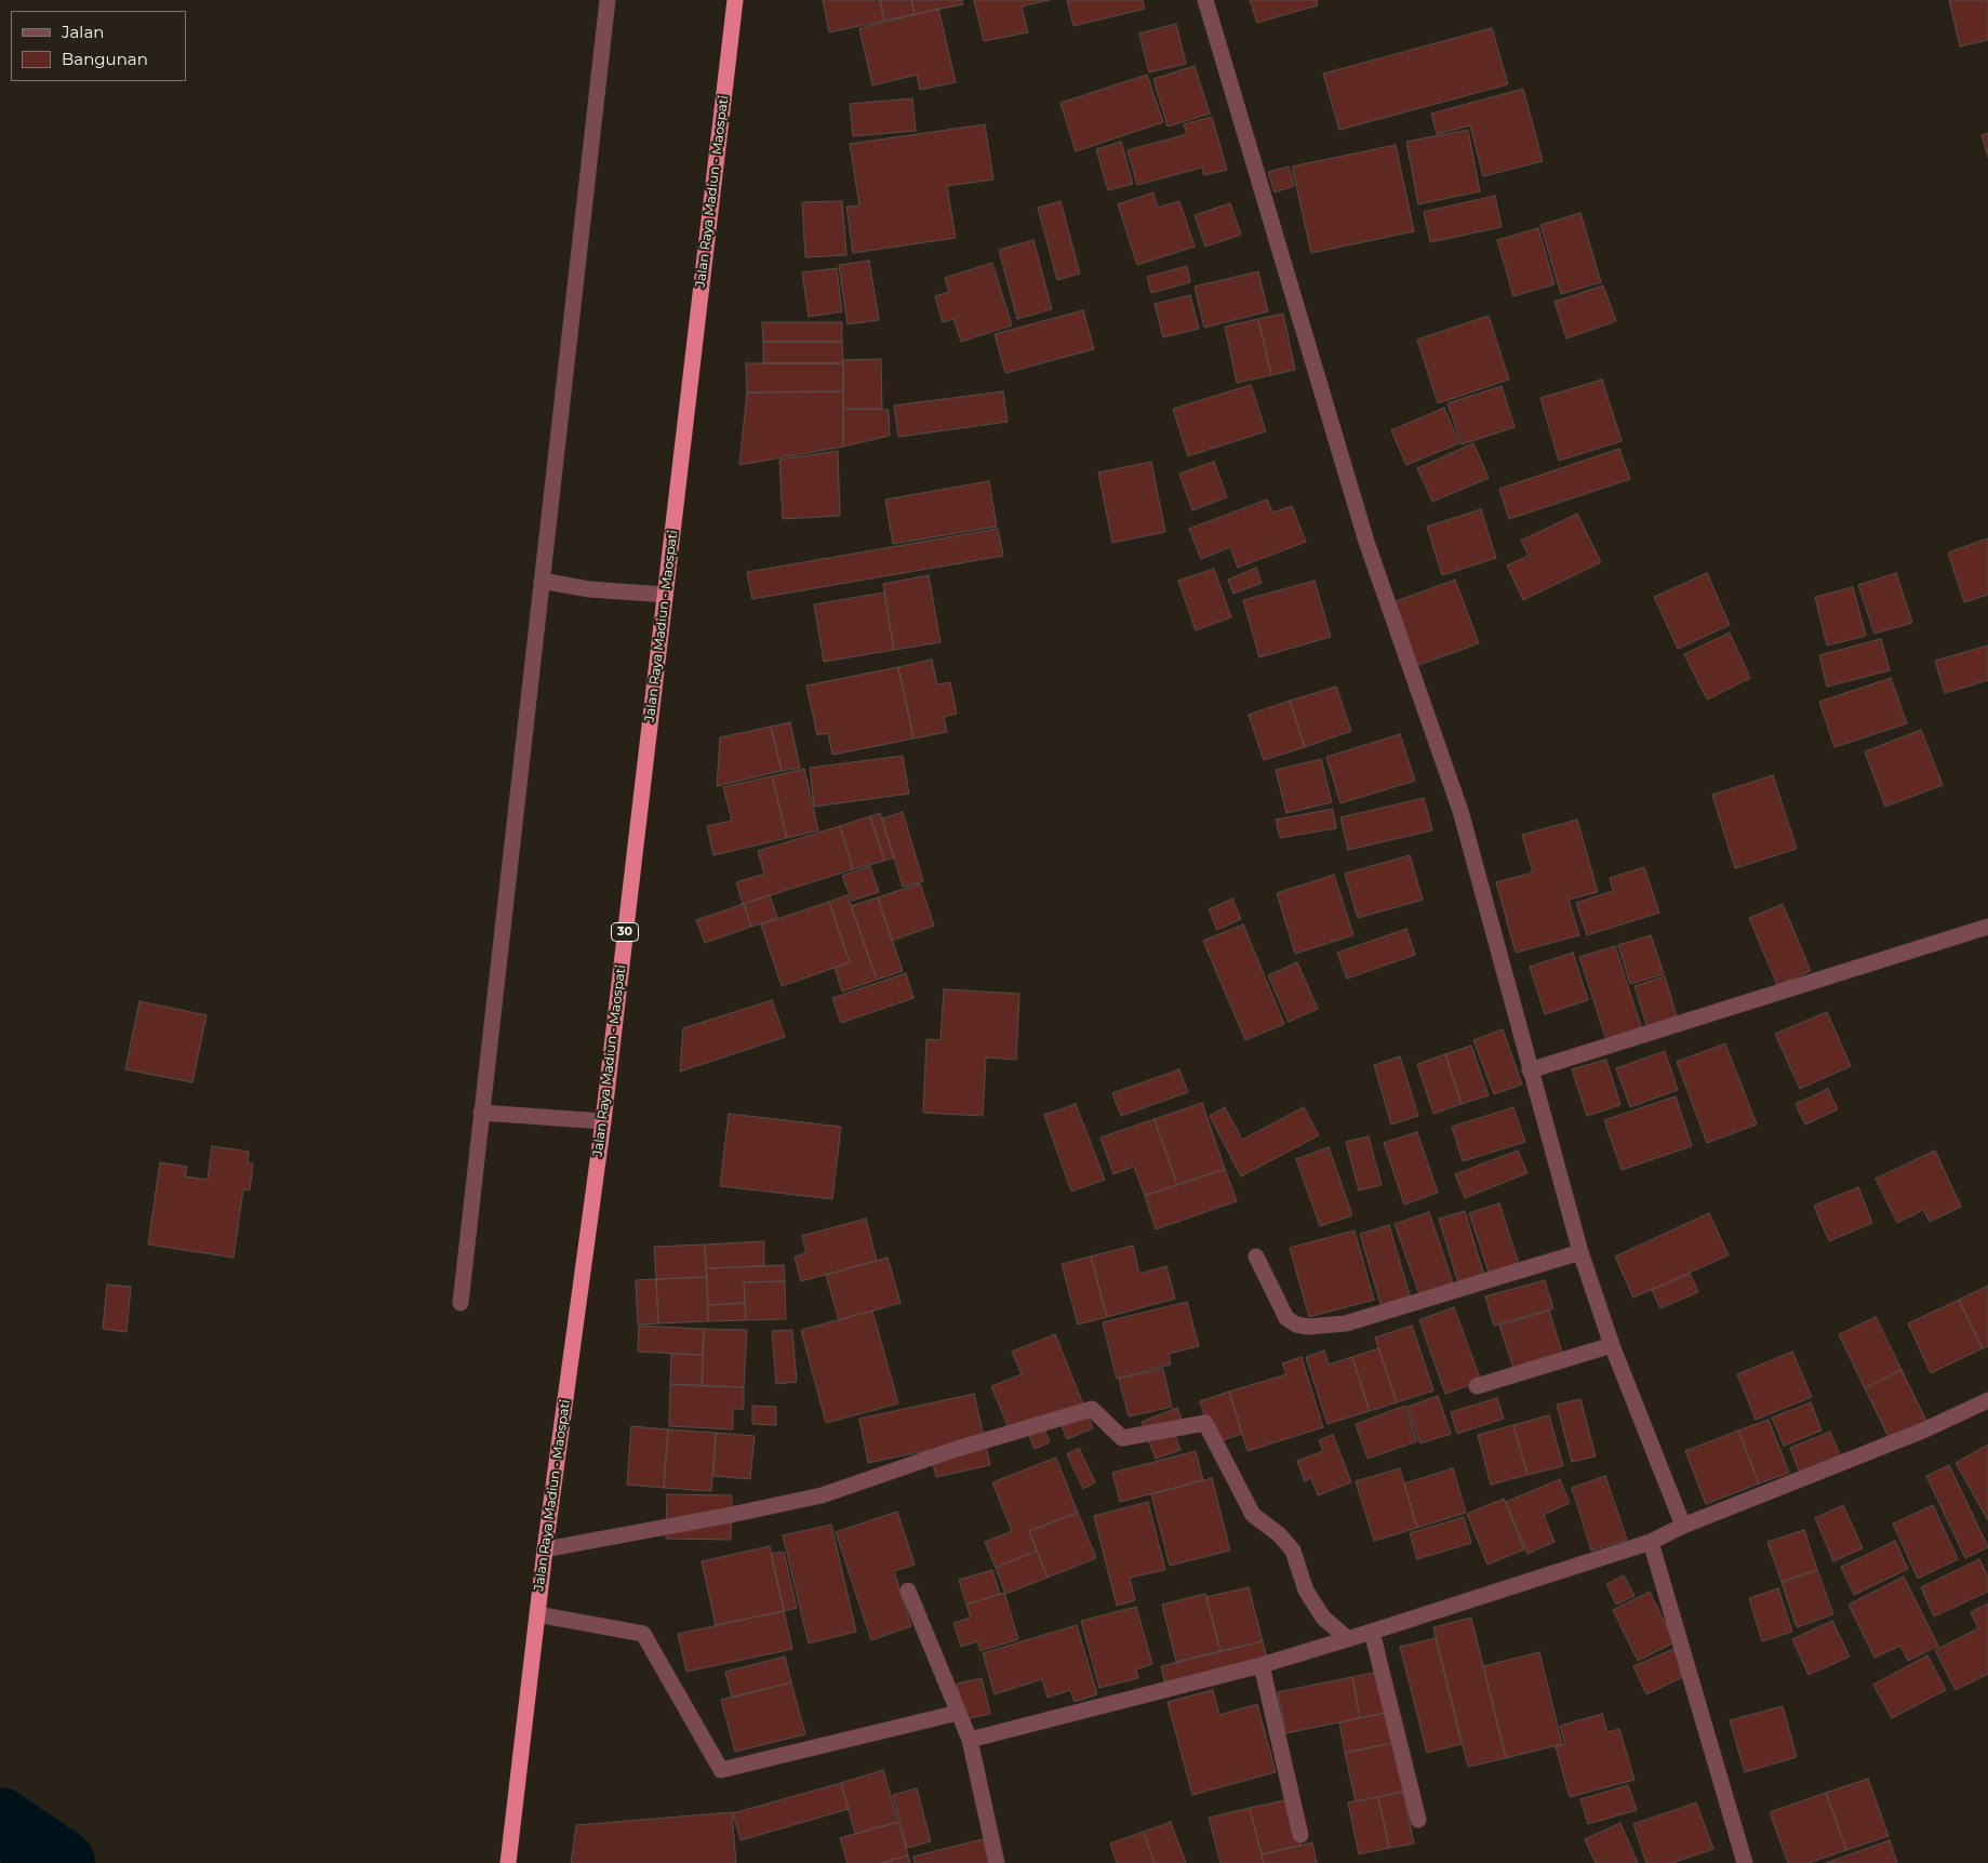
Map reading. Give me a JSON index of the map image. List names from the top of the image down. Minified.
{"streets":{"highway":["Jalan Raya Madiun - Maospati","30"]},"legend":["Jalan","Bangunan"]}
